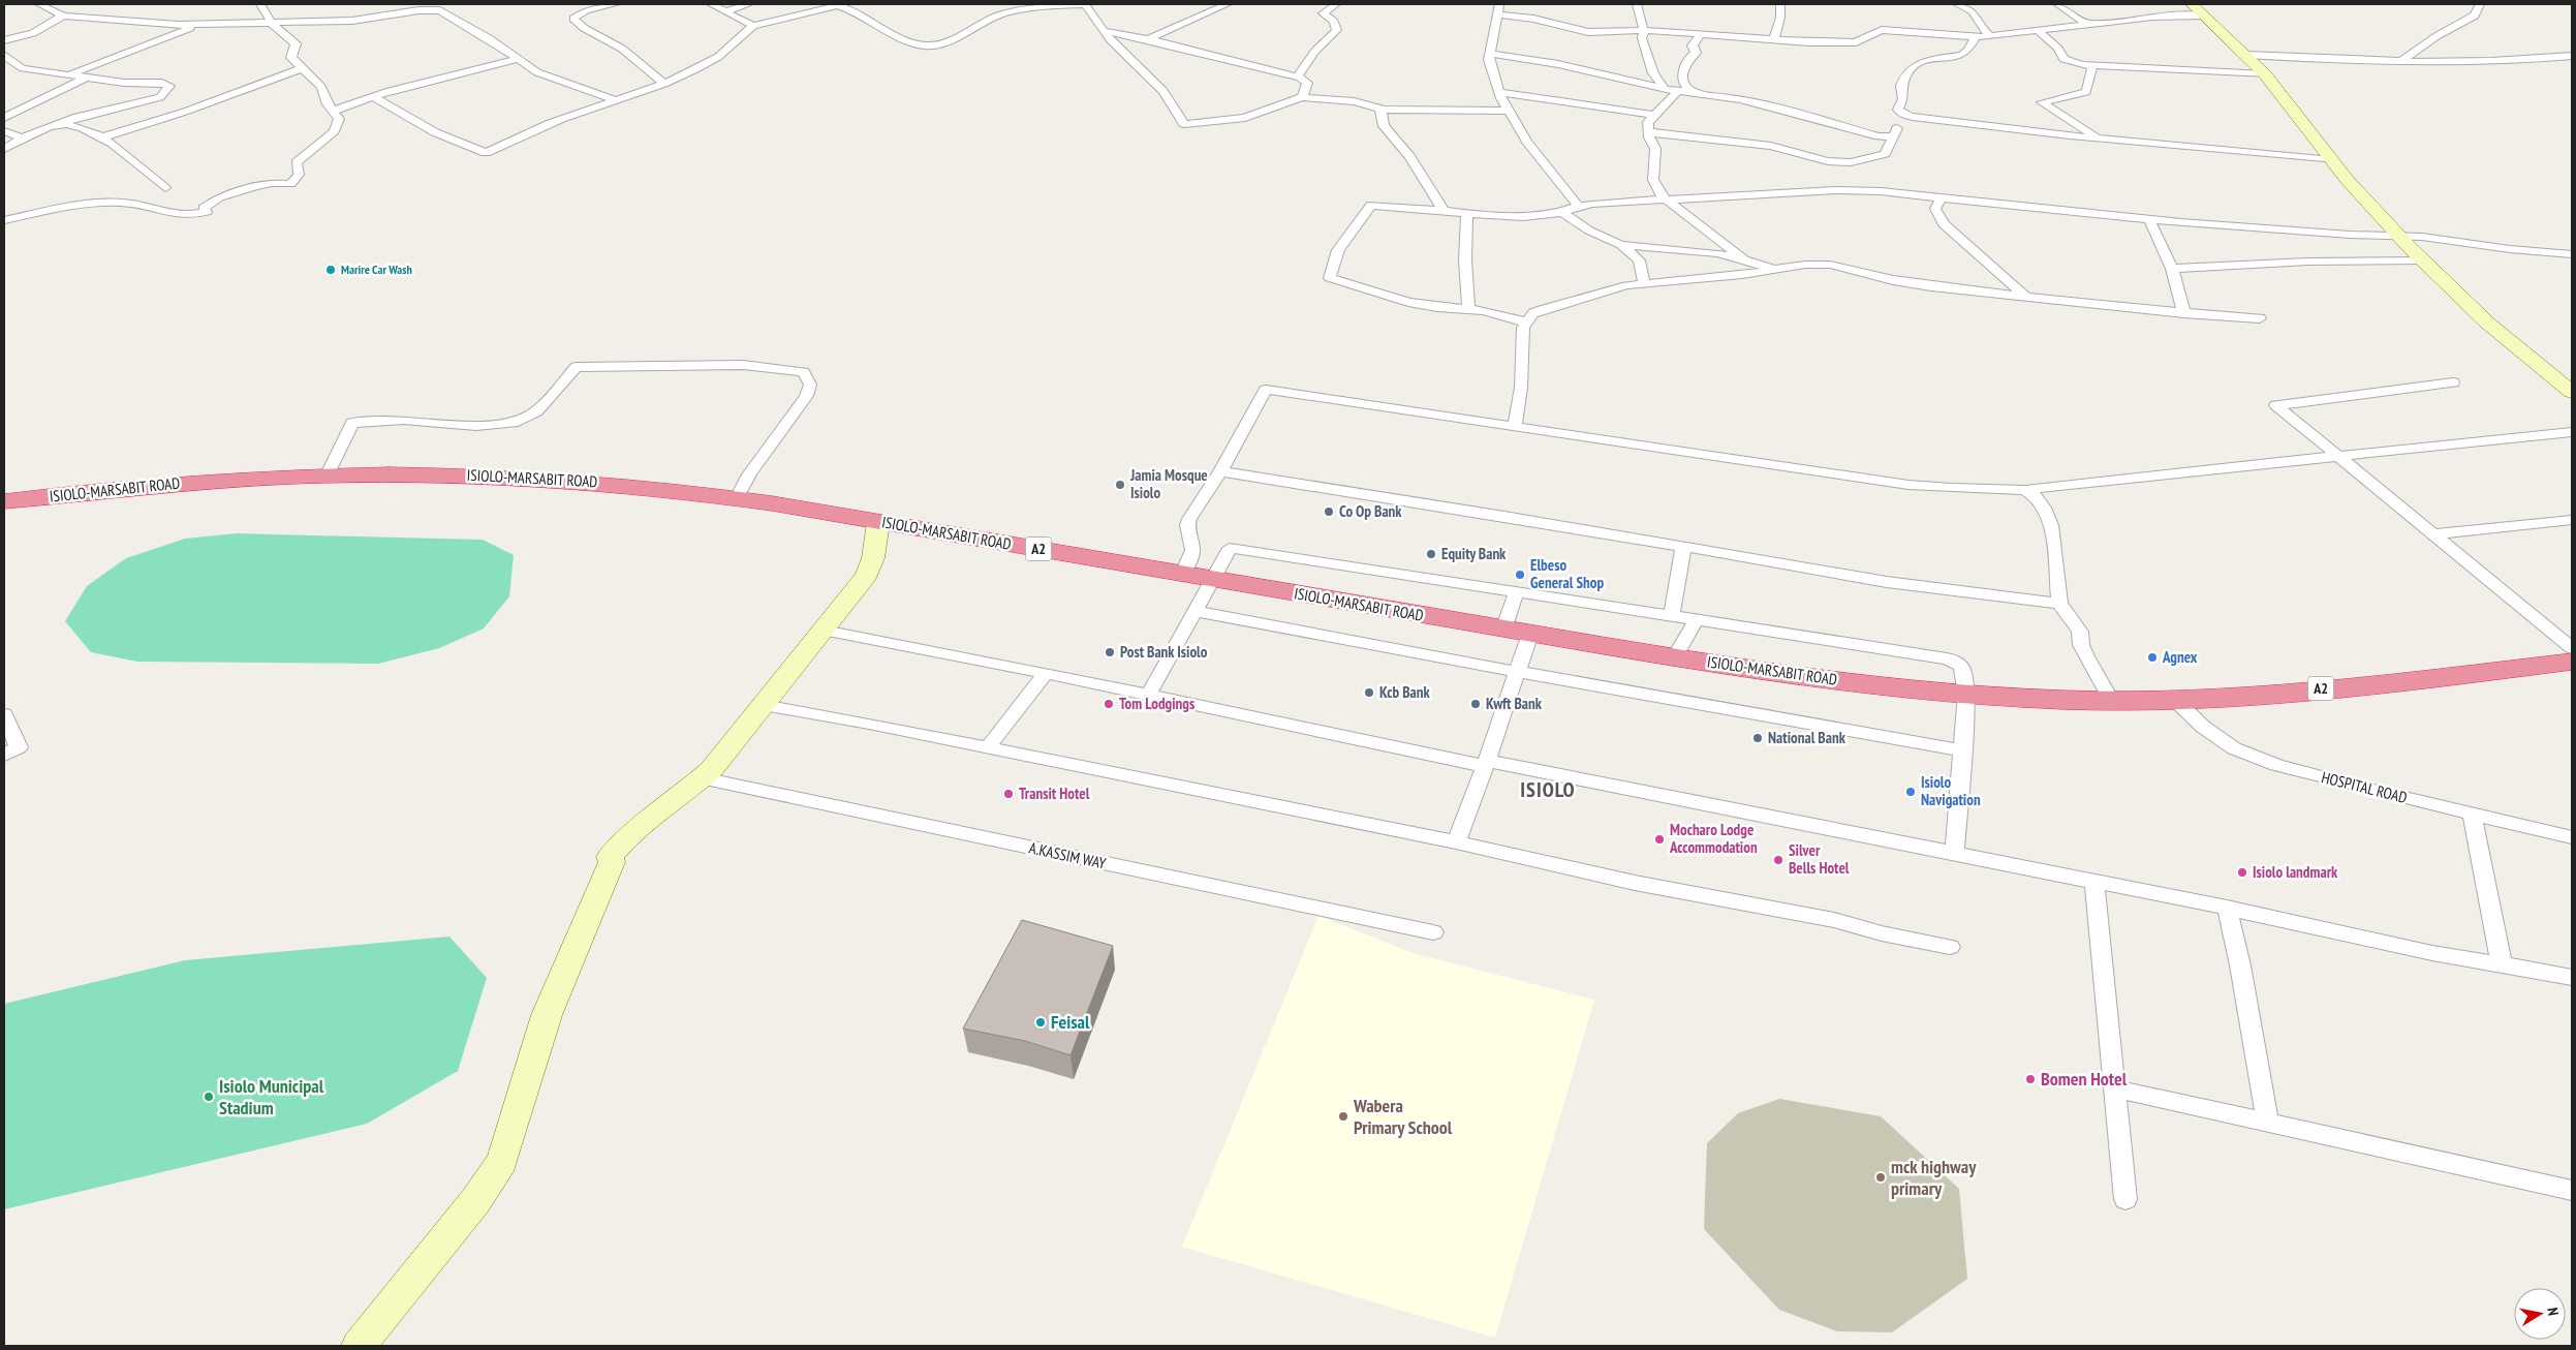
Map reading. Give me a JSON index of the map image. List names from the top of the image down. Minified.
{"streets":{"highway":["ISIOLO-MARSABIT ROAD","A2"],"street":["HOSPITAL ROAD","A.KASSIM WAY"]},"crossings":[["ISIOLO-MARSABIT ROAD","A2"],["A2","HOSPITAL ROAD"]],"districts":["ISIOLO"],"places":["Marire Car Wash","Jamia Mosque Isiolo","Co Op Bank","Equity Bank","Elbeso General Shop","Post Bank Isiolo","Agnex","Kcb Bank","Tom Lodgings","Kwft Bank","National Bank","Isiolo Navigation","Transit Hotel","Mocharo Lodge Accommodation","Silver Bells Hotel","Isiolo landmark","Feisal","Bomen Hotel","Isiolo Municipal Stadium","Wabera Primary School","mck highway primary"],"north":"right"}
